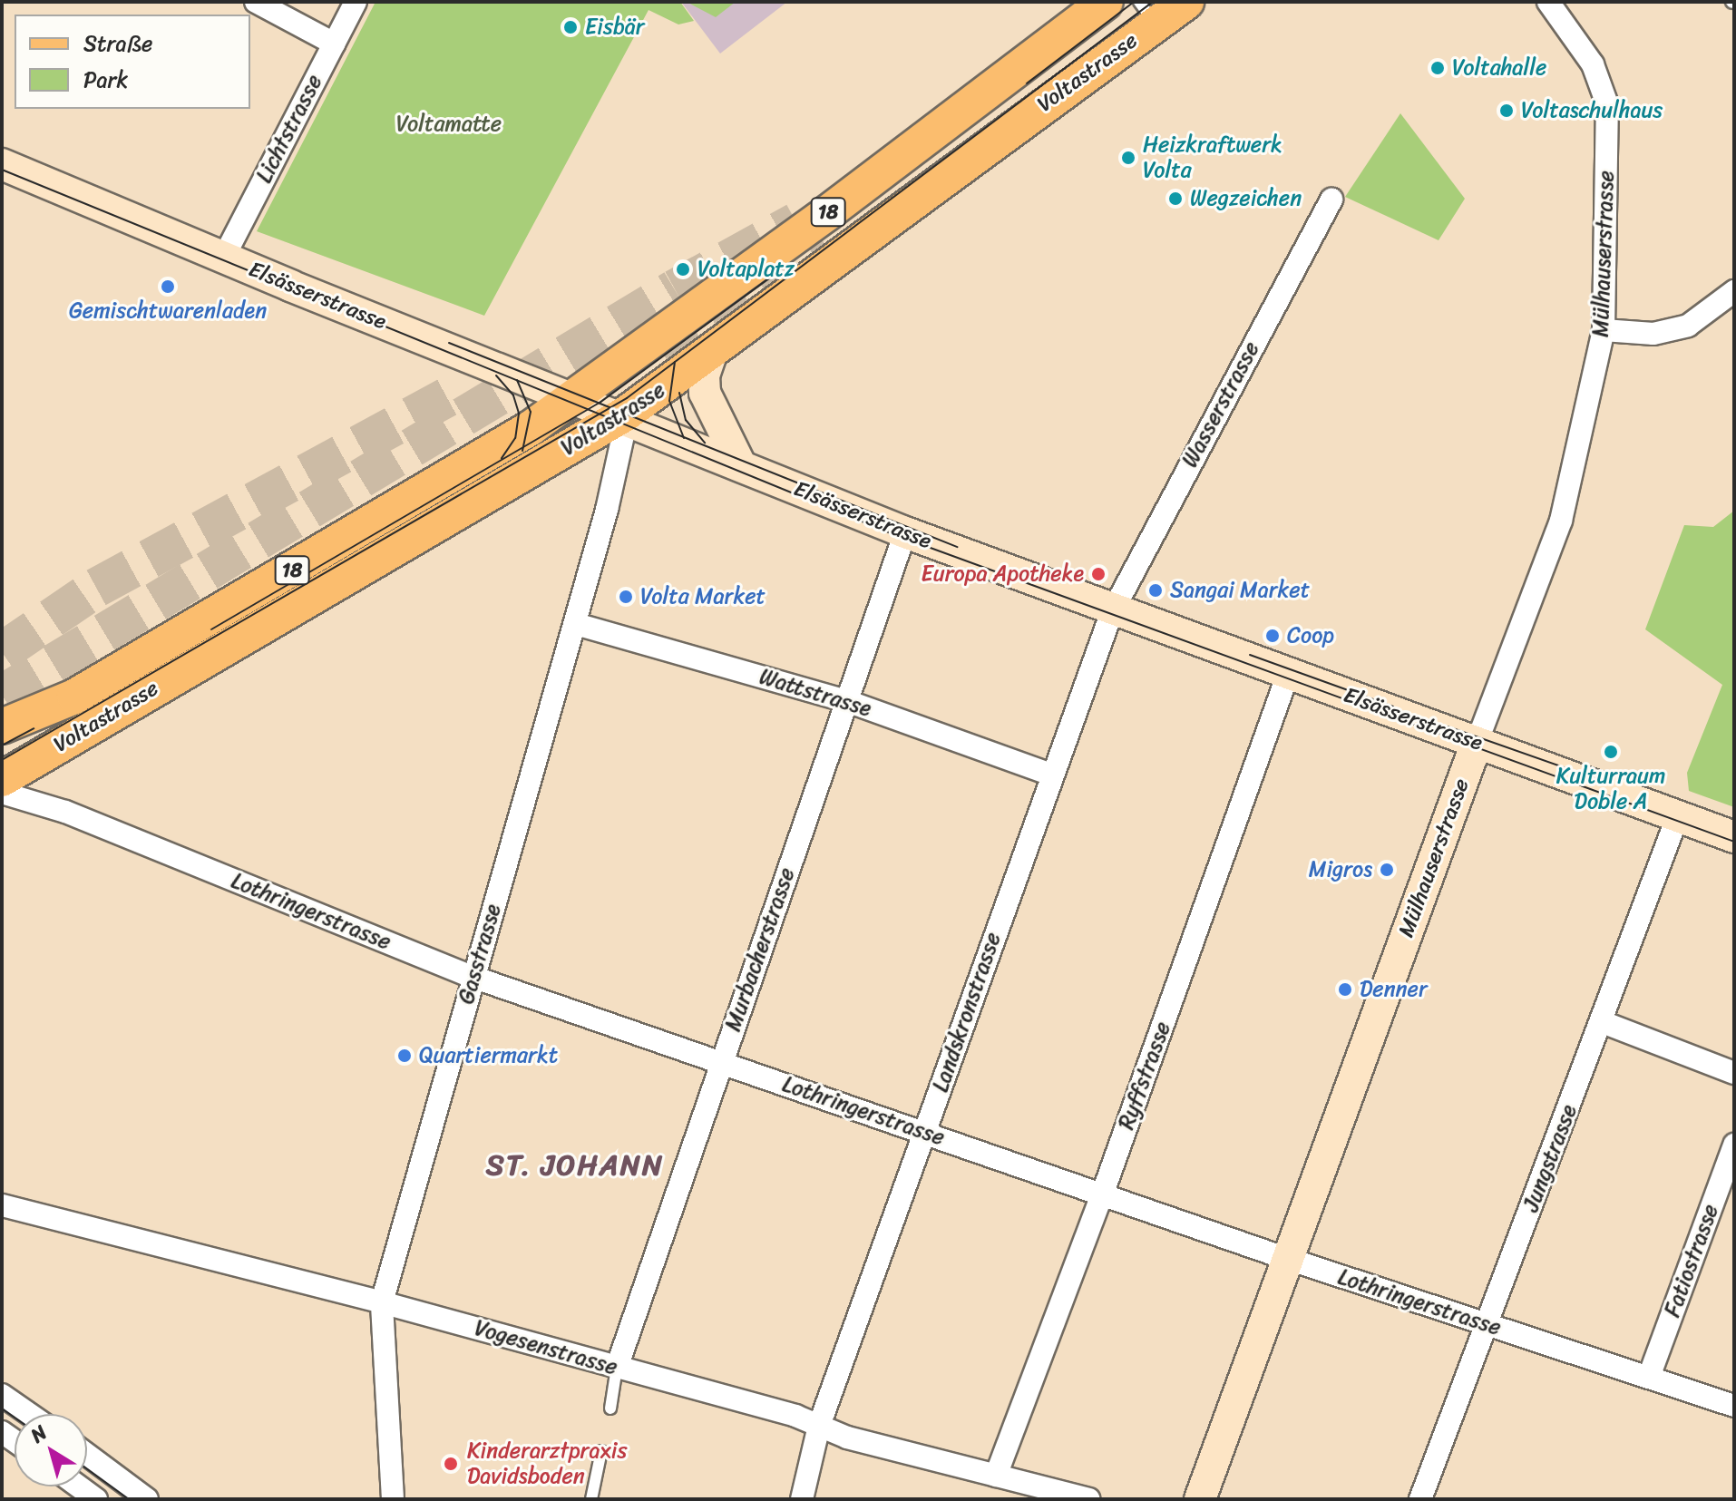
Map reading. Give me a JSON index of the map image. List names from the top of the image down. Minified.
{"streets":{"main road":["Voltastrasse","18"],"street":["Lichtstrasse","Mülhauserstrasse","Elsässerstrasse","Wasserstrasse","Wattstrasse","Lothringerstrasse","Murbacherstrasse","Gasstrasse","Landskronstrasse","Ryffstrasse","Jungstrasse","Fatiostrasse","Vogesenstrasse"]},"crossings":[["Voltastrasse","Elsässerstrasse"],["Voltastrasse","Gasstrasse"],["Lichtstrasse","Elsässerstrasse"],["Mülhauserstrasse","Elsässerstrasse"],["Mülhauserstrasse","Lothringerstrasse"],["Elsässerstrasse","Wasserstrasse"],["Elsässerstrasse","Murbacherstrasse"],["Elsässerstrasse","Gasstrasse"],["Elsässerstrasse","Landskronstrasse"],["Elsässerstrasse","Ryffstrasse"],["Elsässerstrasse","Jungstrasse"],["Wasserstrasse","Landskronstrasse"],["Wattstrasse","Murbacherstrasse"],["Wattstrasse","Gasstrasse"],["Wattstrasse","Landskronstrasse"],["Lothringerstrasse","Murbacherstrasse"],["Lothringerstrasse","Gasstrasse"],["Lothringerstrasse","Landskronstrasse"],["Lothringerstrasse","Ryffstrasse"],["Lothringerstrasse","Jungstrasse"],["Lothringerstrasse","Fatiostrasse"],["Murbacherstrasse","Vogesenstrasse"],["Gasstrasse","Vogesenstrasse"],["Landskronstrasse","Vogesenstrasse"],["Ryffstrasse","Vogesenstrasse"]],"districts":["ST. JOHANN"],"parks":["Voltamatte"],"places":["Eisbär","Voltahalle","Voltaschulhaus","Heizkraftwerk Volta","Wegzeichen","Voltaplatz","Gemischtwarenladen","Europa Apotheke","Sangai Market","Volta Market","Coop","Kulturraum Doble A","Migros","Denner","Quartiermarkt","Kinderarztpraxis Davidsboden"],"legend":["Straße","Park"],"north":"top left"}
